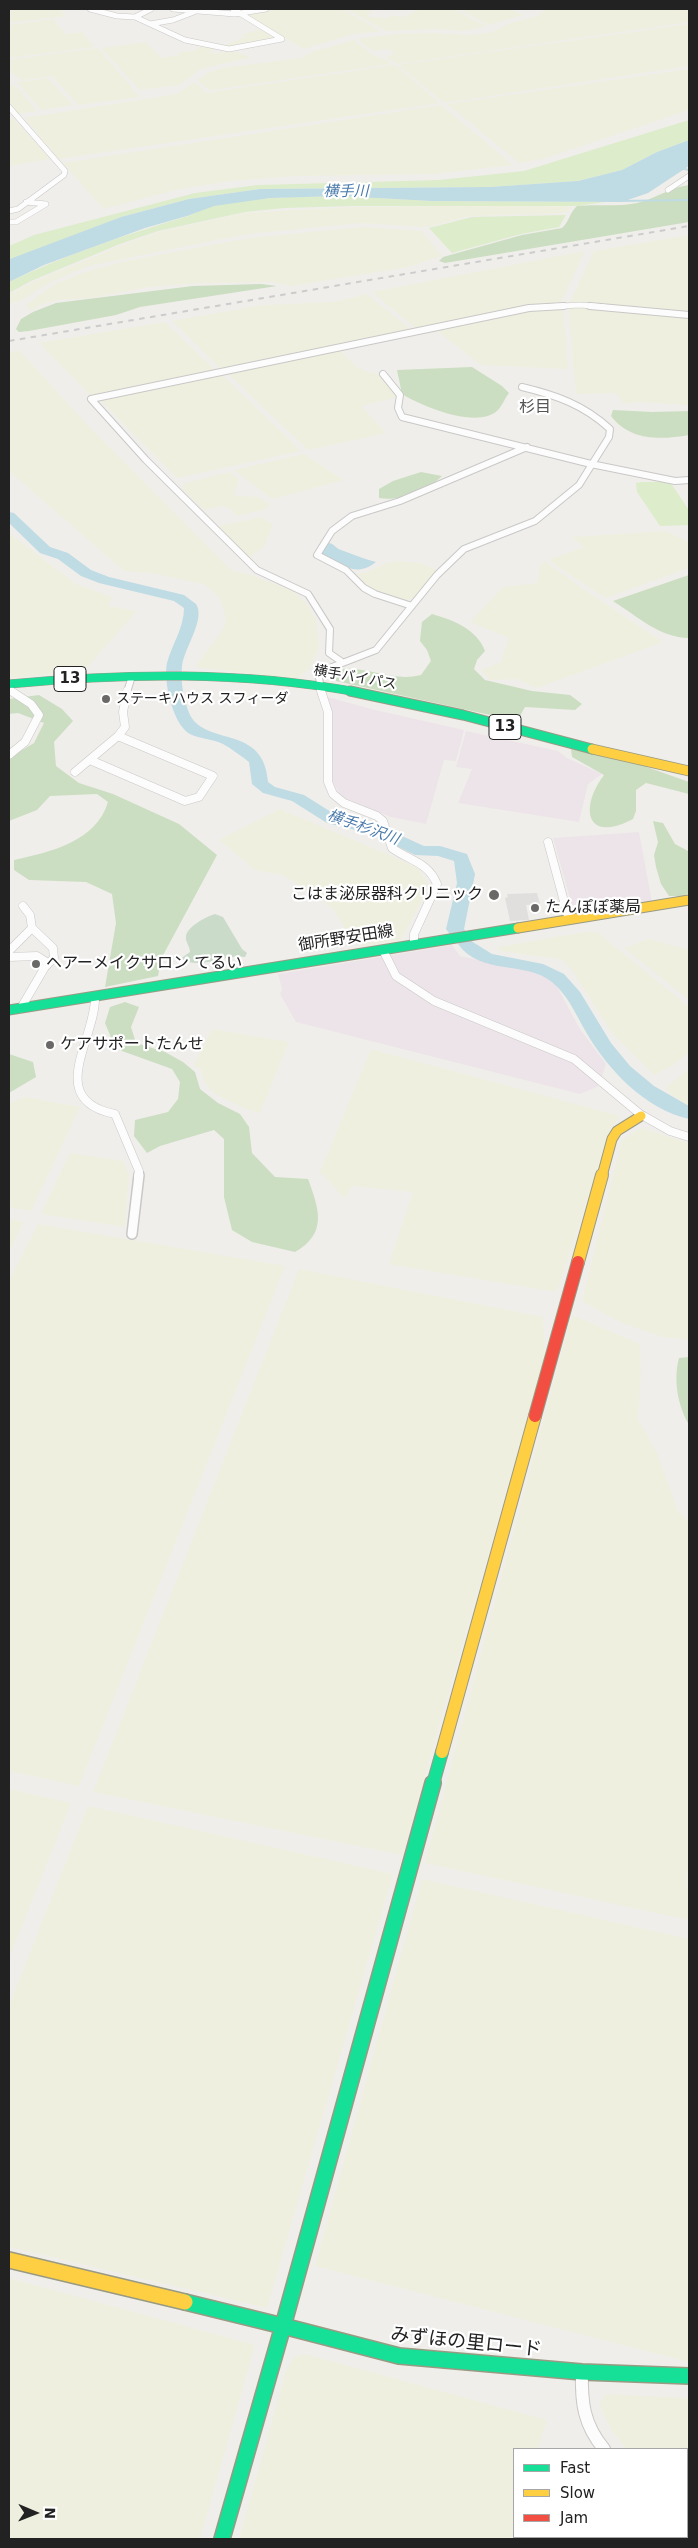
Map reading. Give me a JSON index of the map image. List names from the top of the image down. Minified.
{"streets":{"main road":["横手バイパス","13","御所野安田線","みずほの里ロード"]},"districts":["杉目"],"water":["横手川","横手杉沢川"],"places":["ステーキハウス スフィーダ","こはま泌尿器科クリニック","たんぽぽ薬局","ヘアーメイクサロン てるい","ケアサポートたんせ"],"legend":["Fast","Slow","Jam"],"north":"right"}
